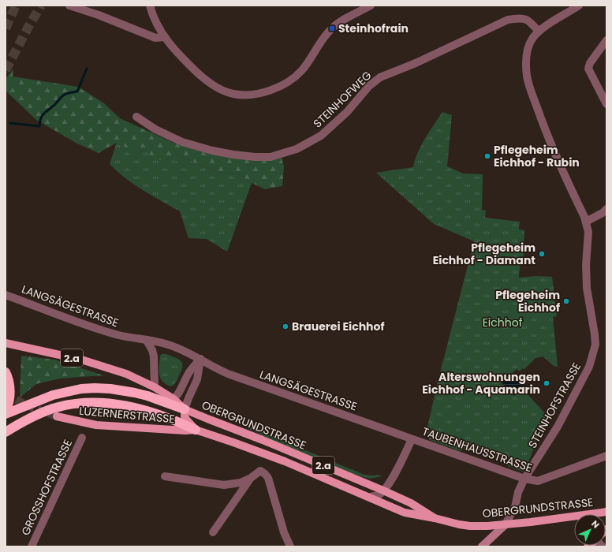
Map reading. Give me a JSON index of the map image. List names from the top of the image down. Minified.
{"streets":{"main road":["2.a","LUZERNERSTRASSE","OBERGRUNDSTRASSE"],"street":["STEINHOFWEG","LANGSÄGESTRASSE","STEINHOFSTRASSE","TAUBENHAUSSTRASSE","GROSSHOFSTRASSE"]},"crossings":[["STEINHOFWEG","STEINHOFSTRASSE"],["LANGSÄGESTRASSE","TAUBENHAUSSTRASSE"],["STEINHOFSTRASSE","OBERGRUNDSTRASSE"],["STEINHOFSTRASSE","TAUBENHAUSSTRASSE"],["LUZERNERSTRASSE","OBERGRUNDSTRASSE"]],"parks":["Eichhof"],"places":{"transit":["Steinhofrain"],"other":["Pflegeheim Eichhof - Rubin","Pflegeheim Eichhof - Diamant","Pflegeheim Eichhof","Brauerei Eichhof","Alterswohnungen Eichhof - Aquamarin"]},"north":"top right"}
